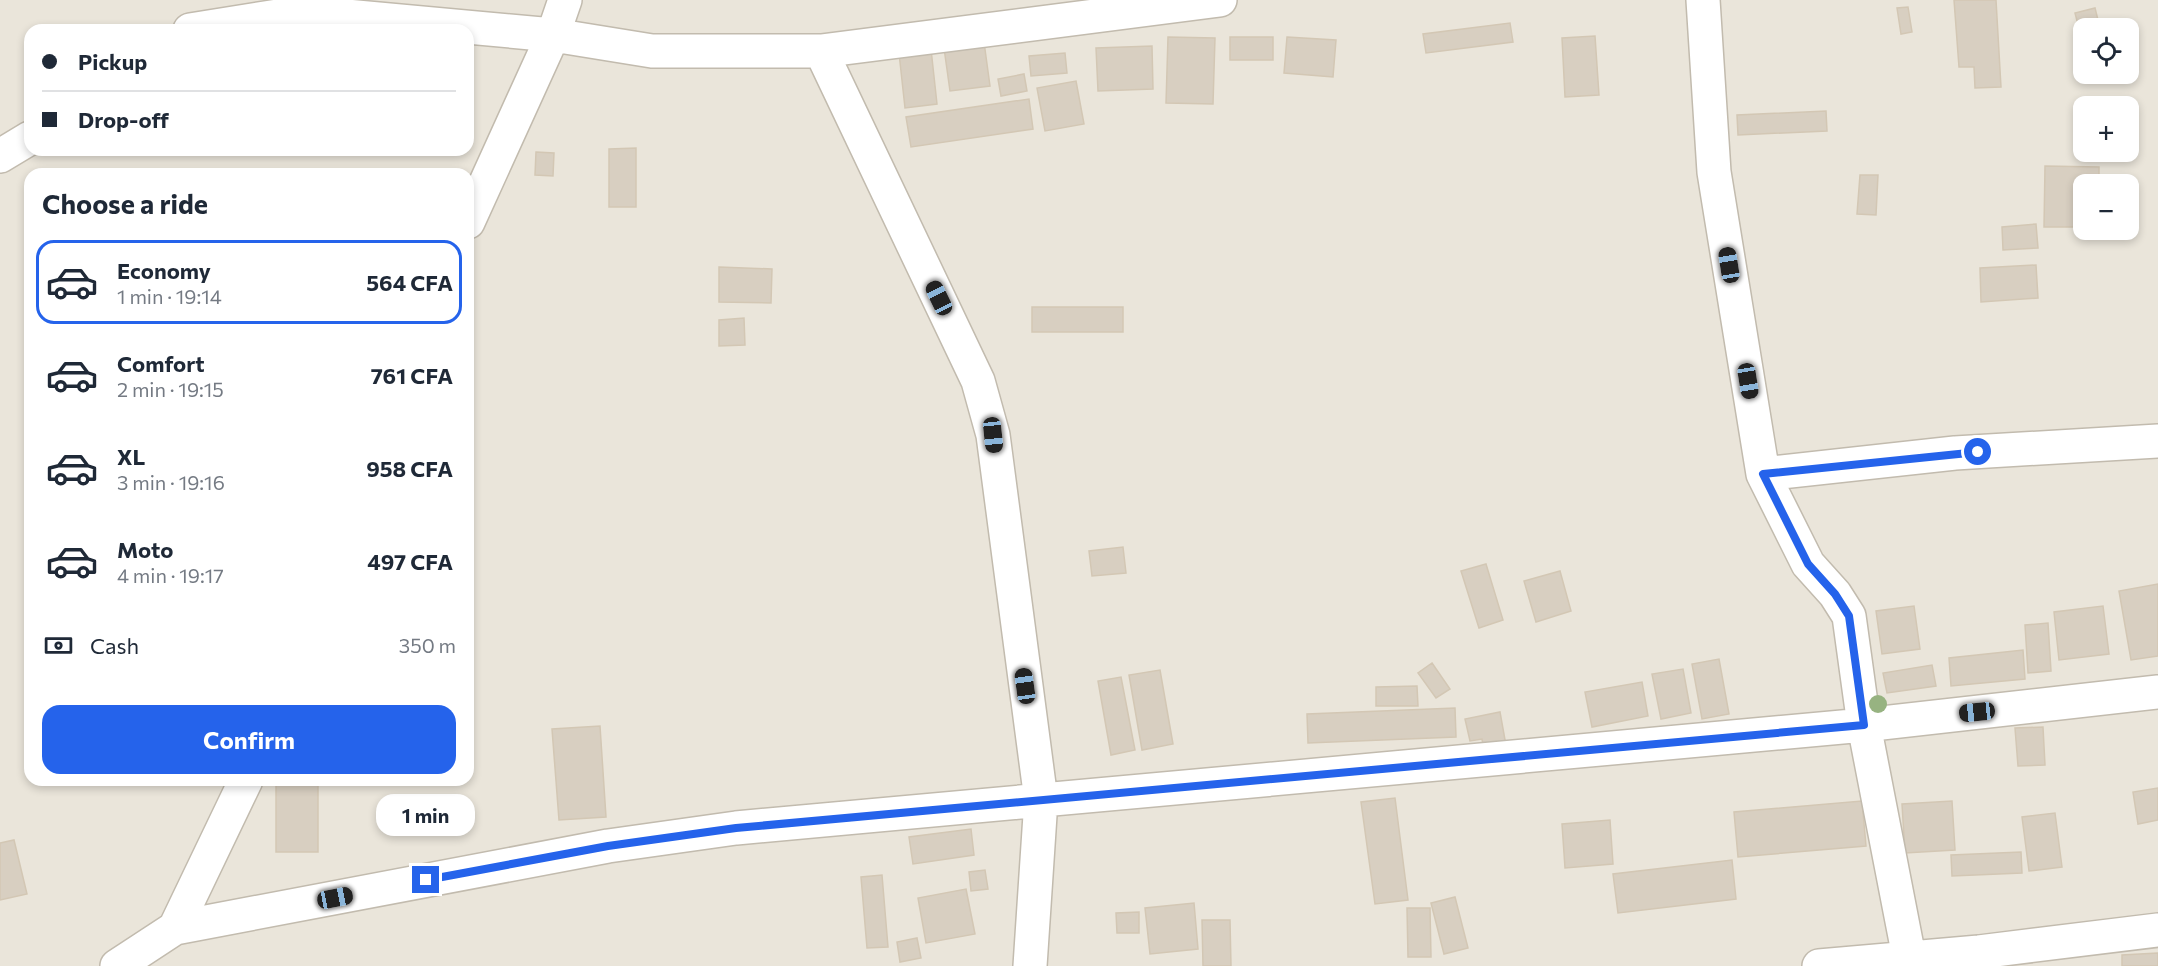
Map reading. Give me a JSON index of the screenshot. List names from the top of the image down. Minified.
{"page":{"map_buttons":["+","−"],"banner":["Pickup","Drop-off"],"heading":"Choose a ride","list":[{"name":"Economy","note":"1 min · 19:14","value":"564 CFA"},{"name":"Comfort","note":"2 min · 19:15","value":"761 CFA"},{"name":"XL","note":"3 min · 19:16","value":"958 CFA"},{"name":"Moto","note":"4 min · 19:17","value":"497 CFA"}],"pay":["Cash","350 m"],"buttons":"Confirm","bubble":"1 min"}}
